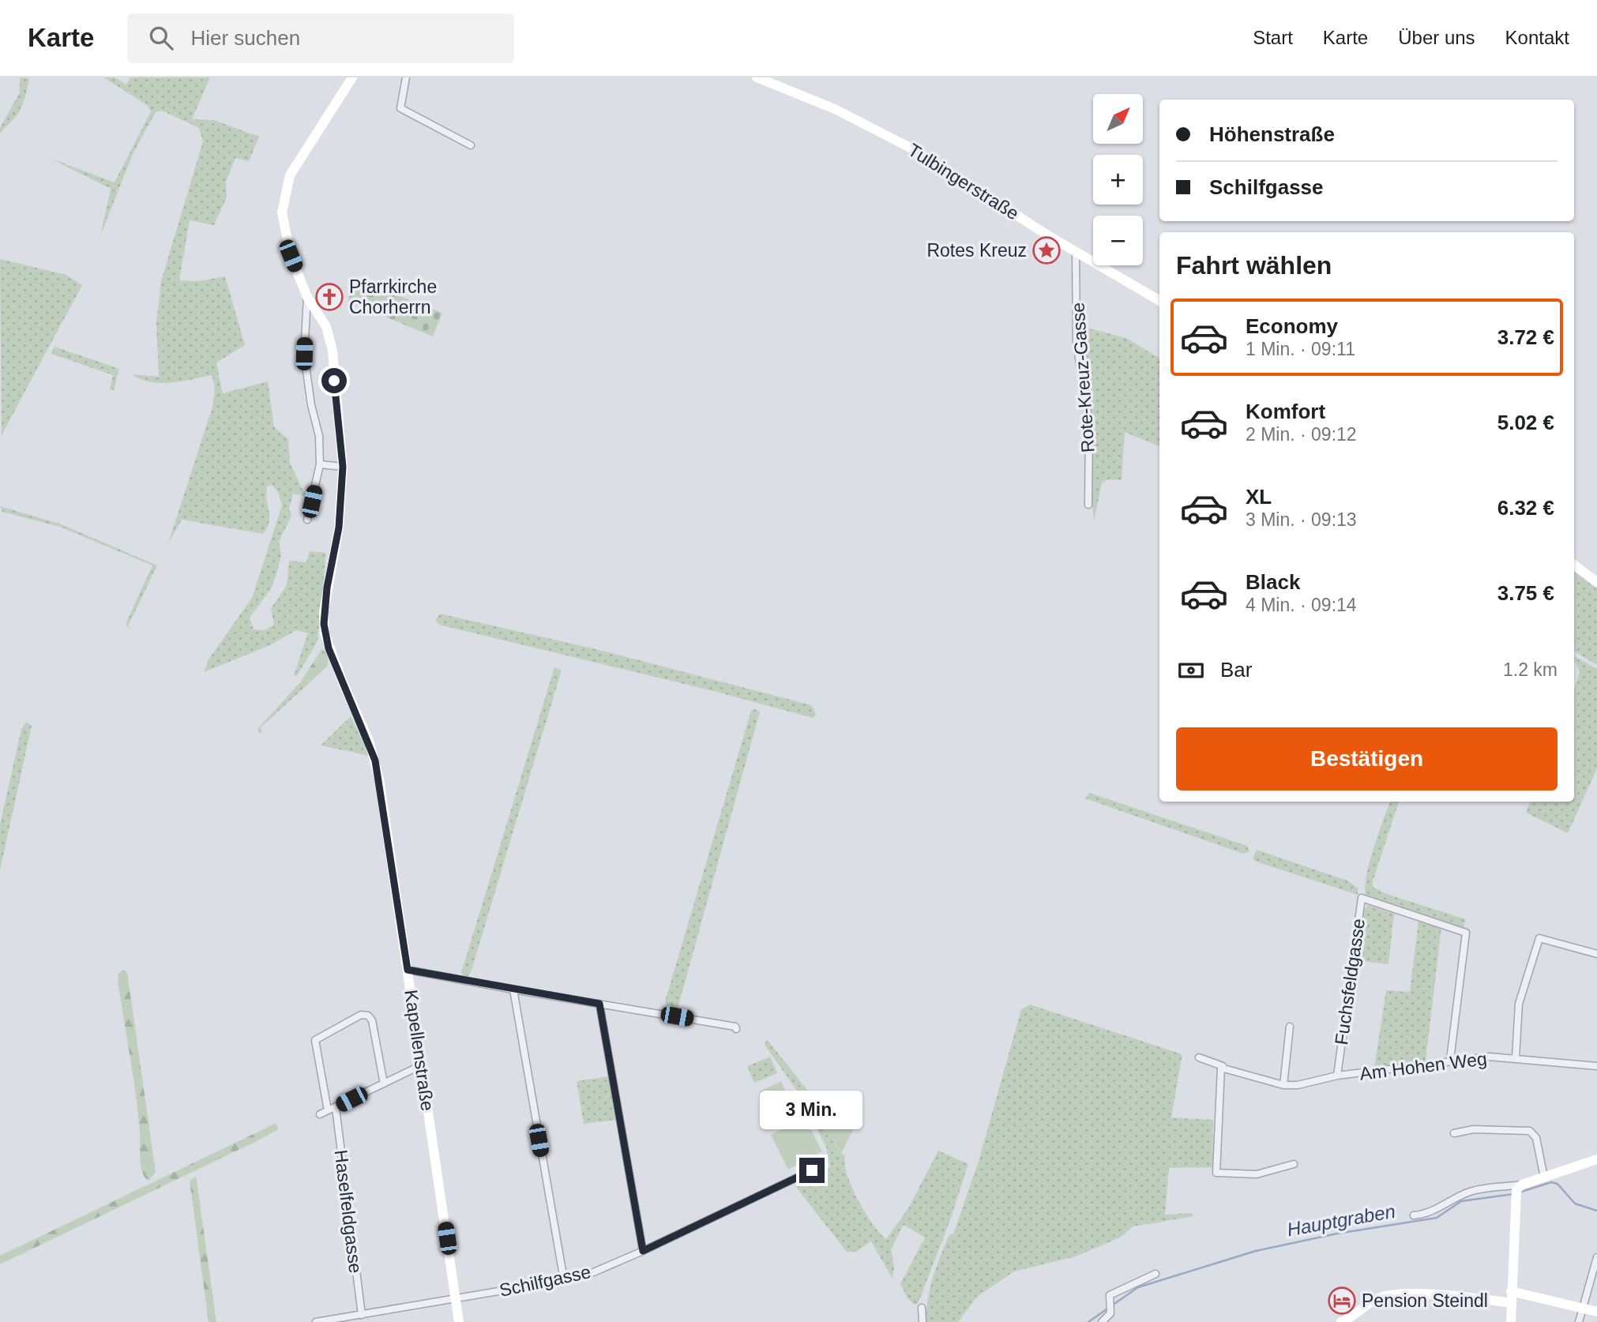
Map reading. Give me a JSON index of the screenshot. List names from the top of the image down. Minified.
{"streets":{"street":["Tulbingerstraße","Rote-Kreuz-Gasse","Fuchsfeldgasse","Kapellenstraße","Am Hohen Weg","Haselfeldgasse","Schilfgasse"]},"crossings":[["Tulbingerstraße","Rote-Kreuz-Gasse"],["Fuchsfeldgasse","Am Hohen Weg"],["Kapellenstraße","Schilfgasse"]],"water":["Hauptgraben"],"places":{"place":["Rotes Kreuz"],"church":["Pfarrkirche Chorherrn"],"hotel":["Pension Steindl"]},"north":"top right","page":{"header":"Karte","search":"Hier suchen","nav":["Start","Karte","Über uns","Kontakt"],"map_buttons":["+","−"],"banner":["Höhenstraße","Schilfgasse"],"heading":"Fahrt wählen","list":[{"name":"Economy","note":"1 Min. · 09:11","value":"3.72 €"},{"name":"Komfort","note":"2 Min. · 09:12","value":"5.02 €"},{"name":"XL","note":"3 Min. · 09:13","value":"6.32 €"},{"name":"Black","note":"4 Min. · 09:14","value":"3.75 €"}],"pay":["Bar","1.2 km"],"buttons":"Bestätigen","bubble":"3 Min."}}
